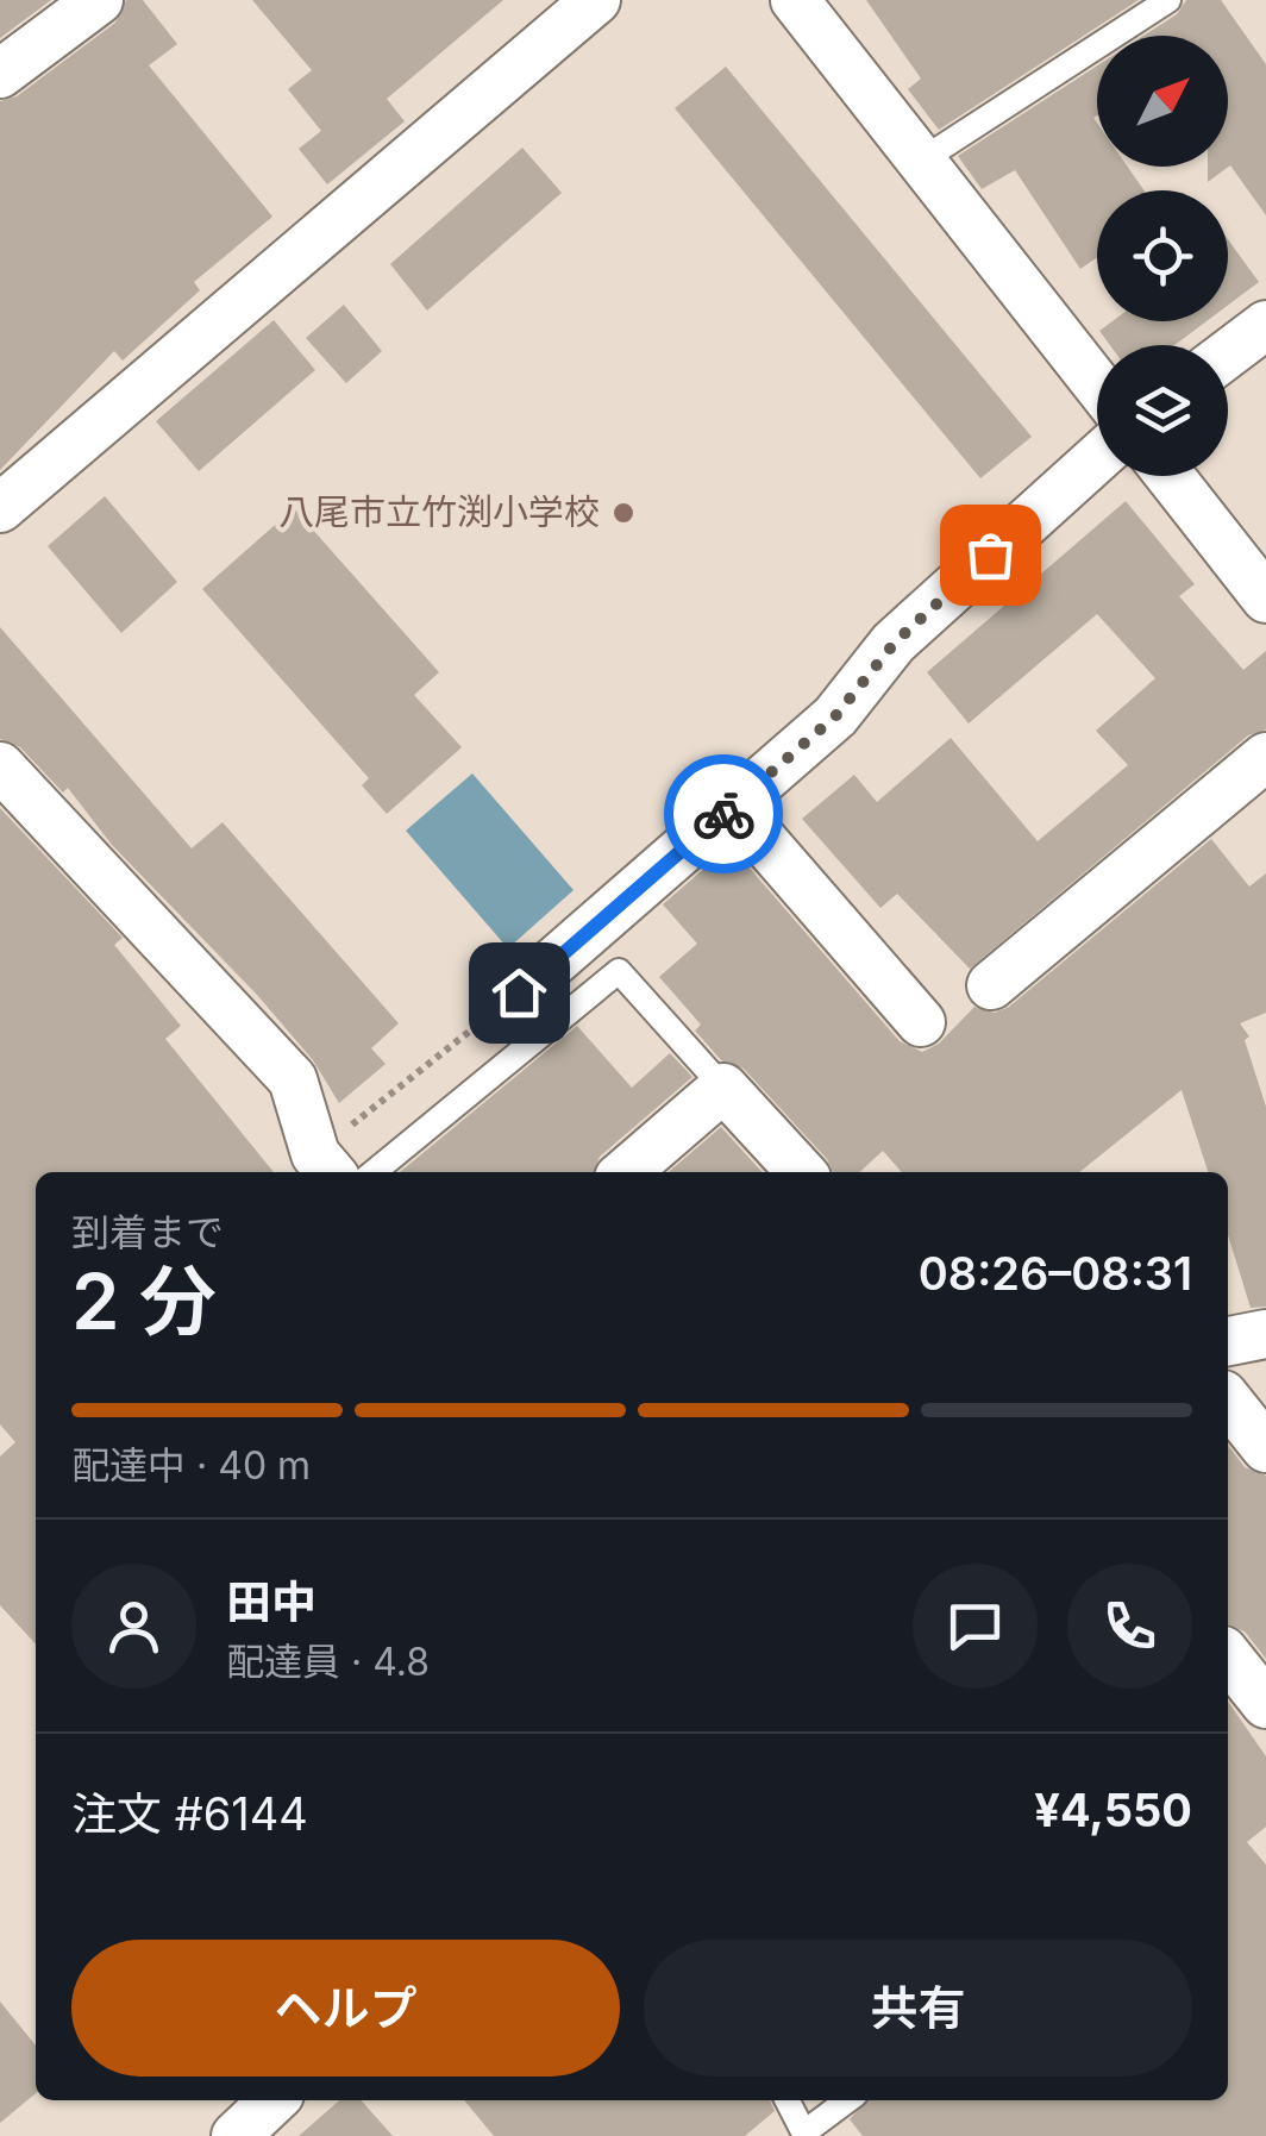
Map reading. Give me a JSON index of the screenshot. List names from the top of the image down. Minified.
{"places":["八尾市立竹渕小学校"],"north":"top right","page":{"heading":["2 分","到着まで","08:26–08:31"],"panel":["田中","配達員 · 4.8","注文 #6144","¥4,550"],"bar":"配達中 · 40 m","buttons":["ヘルプ","共有"]}}
